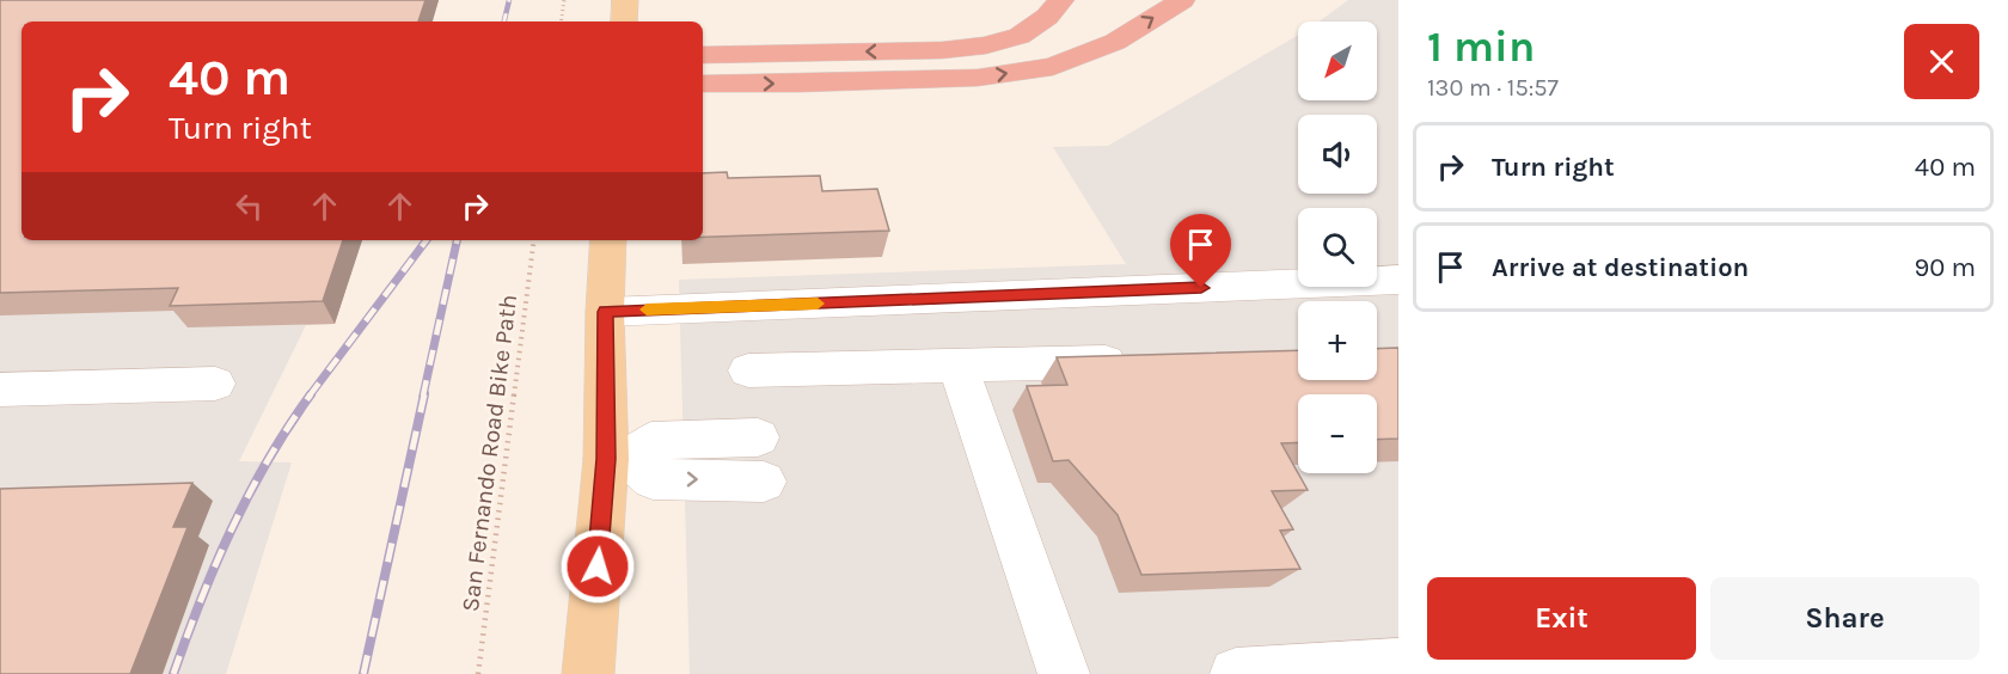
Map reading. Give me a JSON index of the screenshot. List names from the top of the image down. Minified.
{"streets":{"path":["San Fernando Road Bike Path"]},"north":"bottom left","page":{"heading":["1 min","130 m · 15:57"],"map_buttons":["+","−"],"turn":["40 m","Turn right"],"list":[{"name":"Turn right","value":"40 m"},{"name":"Arrive at destination","value":"90 m"}],"buttons":["Exit","Share"]}}
